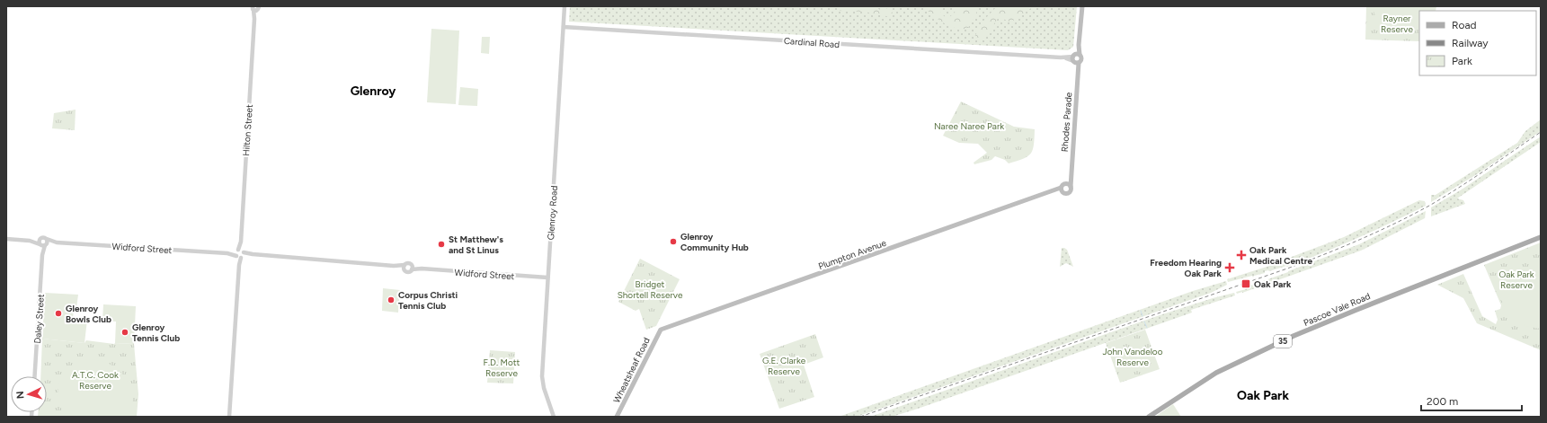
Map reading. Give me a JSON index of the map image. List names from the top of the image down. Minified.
{"streets":{"main road":["Rhodes Parade","Plumpton Avenue","Pascoe Vale Road","35","Wheatsheaf Road"],"street":["Cardinal Road","Hilton Street","Glenroy Road","Widford Street","Daley Street"]},"crossings":[["Cardinal Road","Rhodes Parade"],["Cardinal Road","Glenroy Road"],["Rhodes Parade","Plumpton Avenue"],["Hilton Street","Widford Street"],["Glenroy Road","Widford Street"],["Widford Street","Daley Street"],["Plumpton Avenue","Wheatsheaf Road"]],"districts":["Glenroy","Oak Park"],"parks":["Rayner Reserve","Naree Naree Park","Oak Park Reserve","Bridget Shortell Reserve","John Vandeloo Reserve","G.E. Clarke Reserve","F.D. Mott Reserve","A.T.C. Cook Reserve"],"places":{"other":["Glenroy Community Hub","St Matthew's and St Linus","Corpus Christi Tennis Club","Glenroy Bowls Club","Glenroy Tennis Club"],"health":["Oak Park Medical Centre","Freedom Hearing Oak Park"],"transit":["Oak Park"]},"legend":["Road","Railway","Park"],"scale_bar":"200 m","north":"left"}
